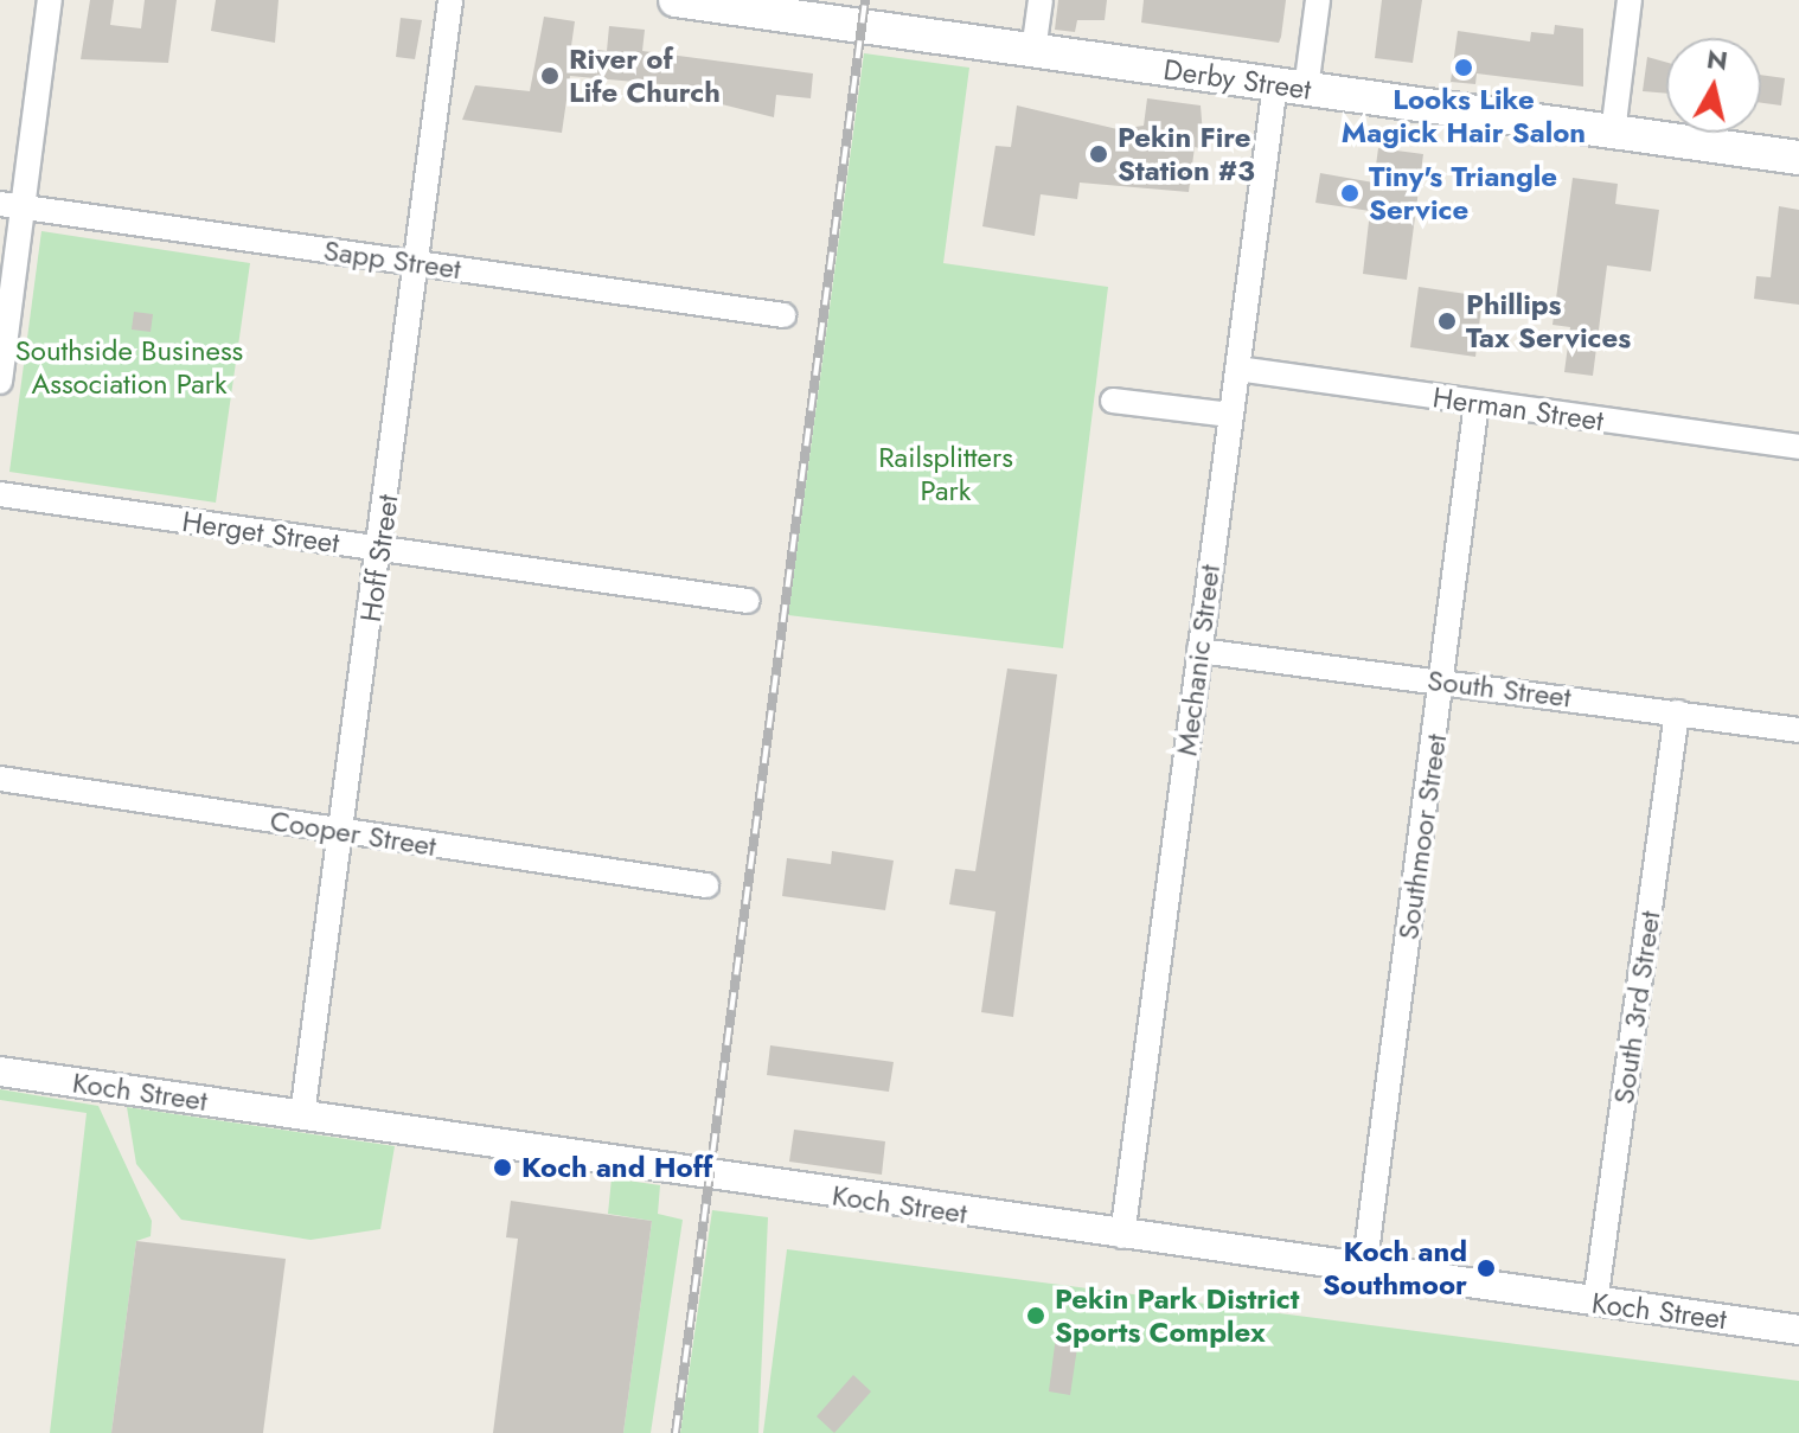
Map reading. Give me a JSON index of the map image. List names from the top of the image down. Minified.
{"streets":{"main road":["Derby Street"],"street":["Sapp Street","Herman Street","Herget Street","Hoff Street","Mechanic Street","South Street","Cooper Street","Southmoor Street","South 3rd Street","Koch Street"]},"crossings":[["Derby Street","Mechanic Street"],["Sapp Street","Hoff Street"],["Herman Street","Mechanic Street"],["Herman Street","Southmoor Street"],["Herget Street","Hoff Street"],["Hoff Street","Cooper Street"],["Hoff Street","Koch Street"],["Mechanic Street","South Street"],["Mechanic Street","Koch Street"],["South Street","Southmoor Street"],["South Street","South 3rd Street"],["Southmoor Street","Koch Street"],["South 3rd Street","Koch Street"]],"parks":["Southside Business Association Park","Railsplitters Park"],"places":["Looks Like Magick Hair Salon","River of Life Church","Pekin Fire Station #3","Tiny's Triangle Service","Phillips Tax Services","Koch and Hoff","Koch and Southmoor","Pekin Park District Sports Complex"],"north":"top"}
